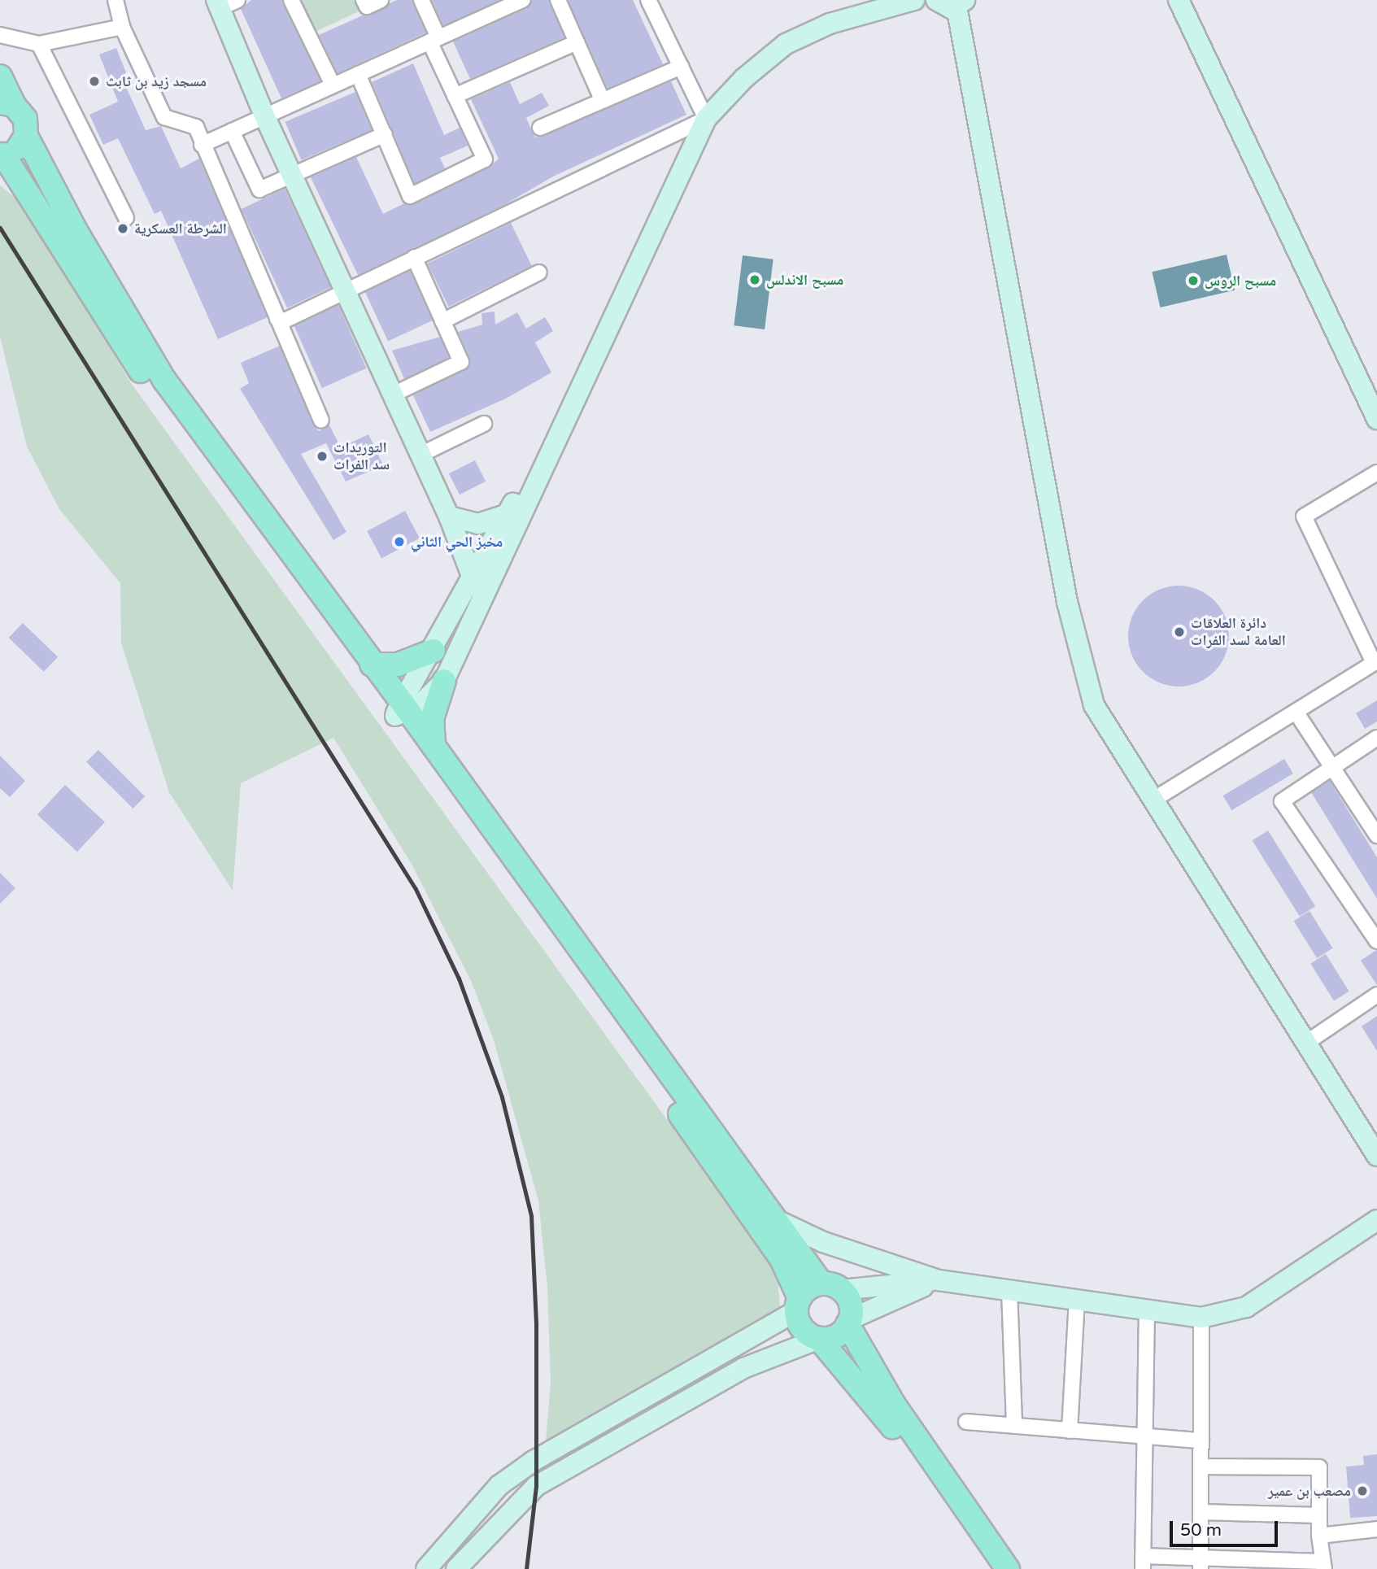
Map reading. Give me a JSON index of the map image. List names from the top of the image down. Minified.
{"places":["مسجد زيد بن ثابث","الشرطة العسكرية","مسبح الاندلس","مسبح الروس","التوريدات سد الفرات","مخبز الحي الثاني","دائرة العلاقات العامة لسد الفرات","مصعب بن عمير"],"scale_bar":"50 m"}
